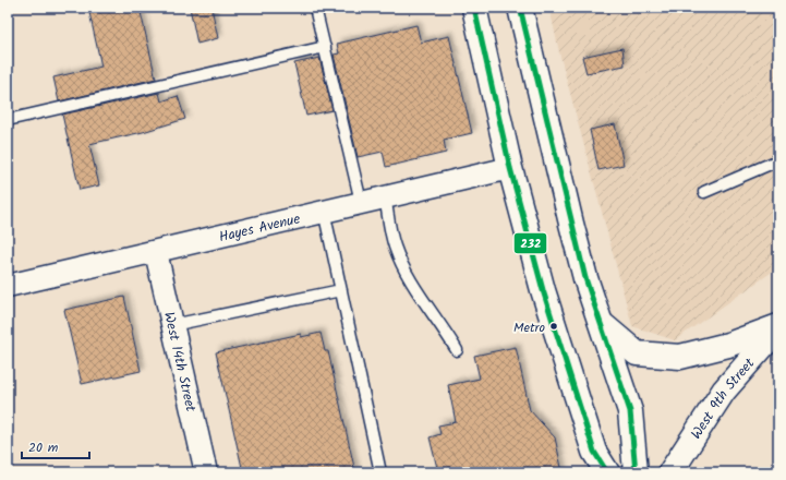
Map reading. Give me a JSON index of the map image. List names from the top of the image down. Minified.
{"streets":{"main road":["West 9th Street"],"street":["Hayes Avenue","West 14th Street"]},"crossings":[["Hayes Avenue","West 14th Street"]],"places":["Metro"],"lines":["transit line 232"],"scale_bar":"20 m"}
